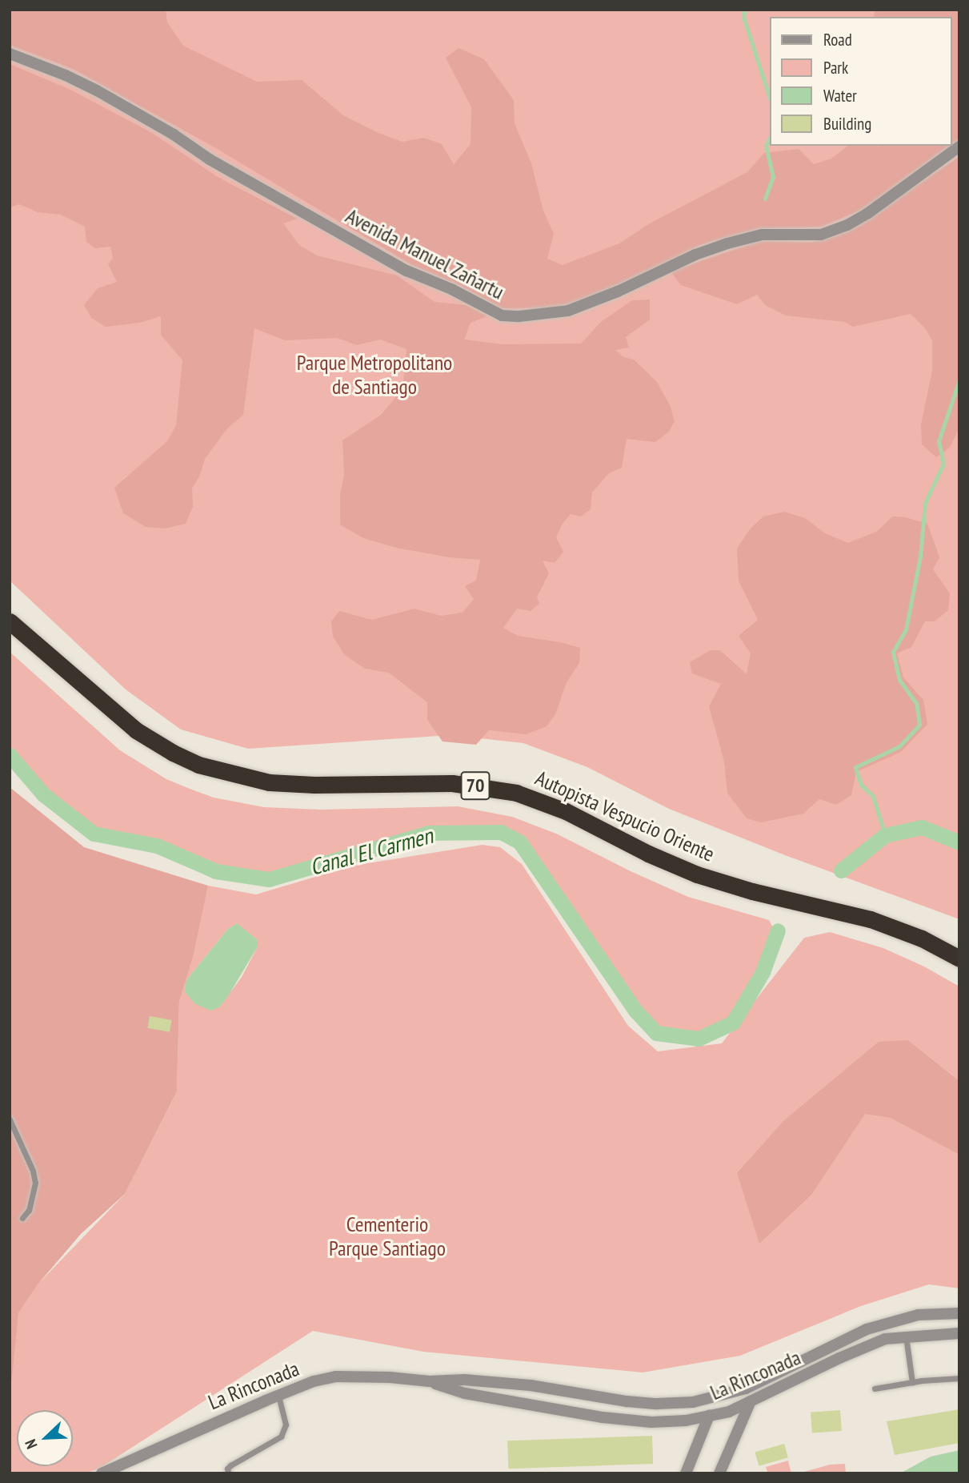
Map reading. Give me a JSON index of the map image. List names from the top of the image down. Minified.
{"streets":{"highway":["70","Autopista Vespucio Oriente"],"street":["Avenida Manuel Zañartu","La Rinconada"]},"water":["Canal El Carmen"],"parks":["Parque Metropolitano de Santiago","Cementerio Parque Santiago"],"legend":["Road","Park","Water","Building"],"north":"bottom left"}
